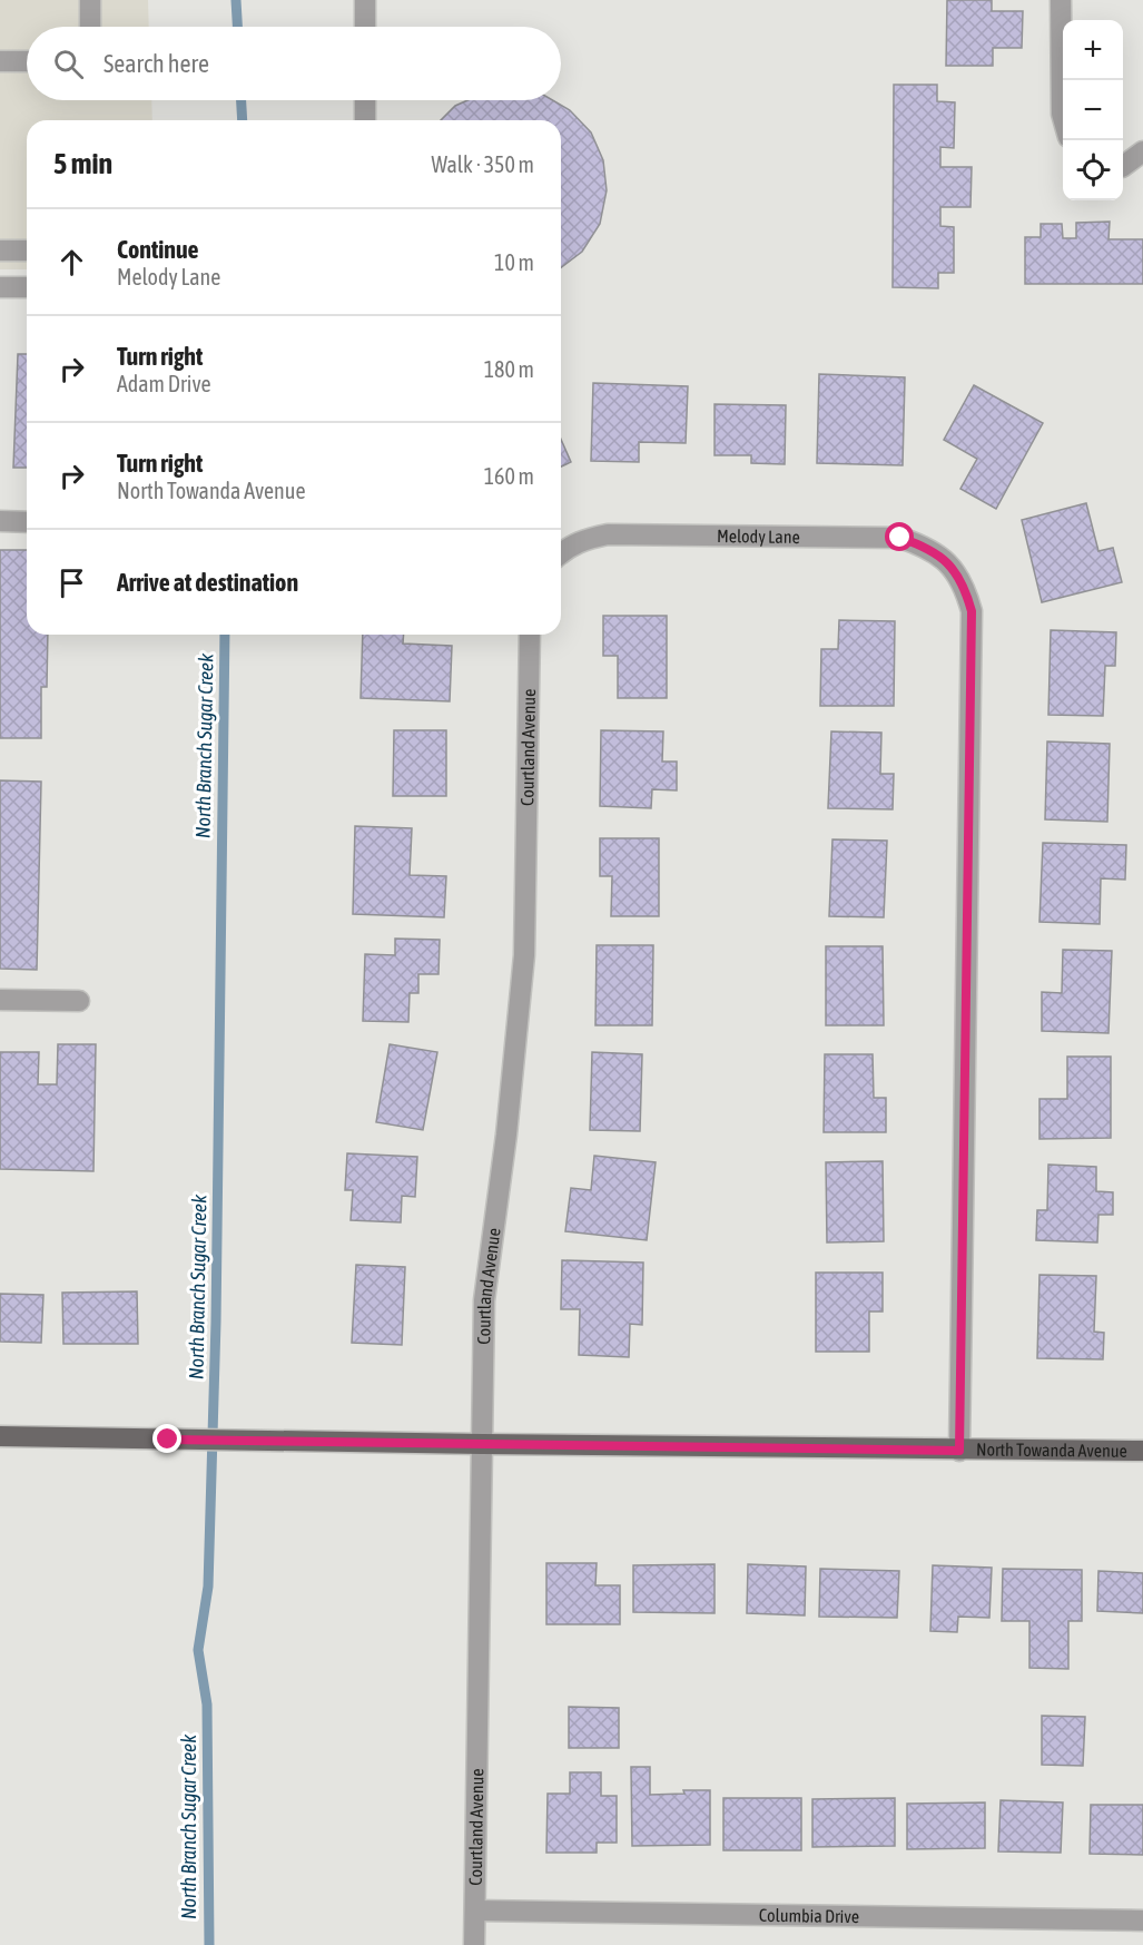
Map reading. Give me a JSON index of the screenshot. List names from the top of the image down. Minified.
{"streets":{"main road":["North Towanda Avenue"],"street":["Melody Lane","Courtland Avenue","Columbia Drive"]},"crossings":[["Melody Lane","North Towanda Avenue"],["Courtland Avenue","North Towanda Avenue"],["Courtland Avenue","Columbia Drive"]],"water":["North Branch Sugar Creek"],"page":{"map_buttons":["+","−"],"search":"Search here","heading":["5 min","Walk · 350 m"],"list":[["Continue","Melody Lane","10 m"],["Turn right","Adam Drive","180 m"],["Turn right","North Towanda Avenue","160 m"],"Arrive at destination"]}}
